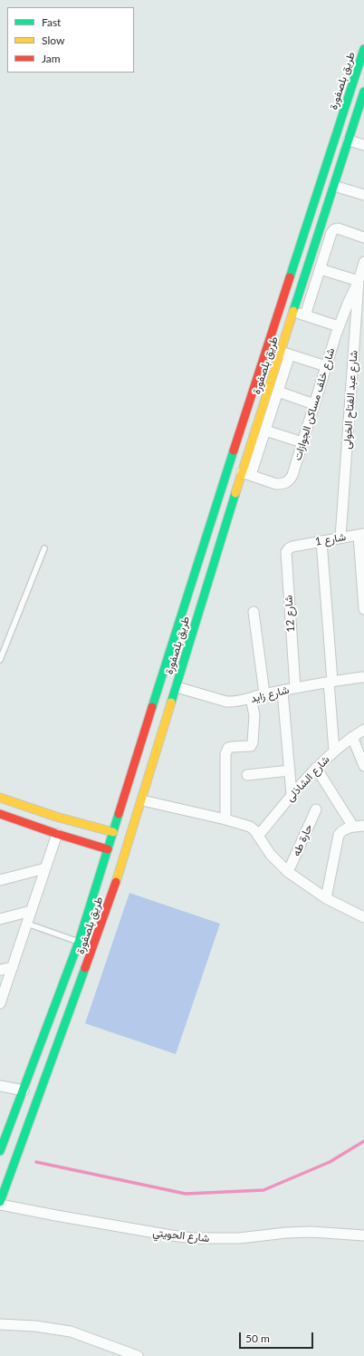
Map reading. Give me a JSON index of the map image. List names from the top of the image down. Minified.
{"streets":{"main road":["طريق بلصفورة"],"street":["شارع عبد الفتاح الخولى","شارع خلف مساكن الجوازات","شارع 1","شارع 12","شارع زايد","شارع الشاذلى","حارة طه","شارع الحويتي"]},"crossings":[["طريق بلصفورة","شارع خلف مساكن الجوازات"],["طريق بلصفورة","شارع زايد"],["طريق بلصفورة","شارع الحويتي"],["شارع عبد الفتاح الخولى","شارع خلف مساكن الجوازات"],["شارع عبد الفتاح الخولى","شارع 1"],["شارع 1","شارع 12"],["شارع 12","شارع زايد"]],"legend":["Fast","Slow","Jam"],"scale_bar":"50 m"}
